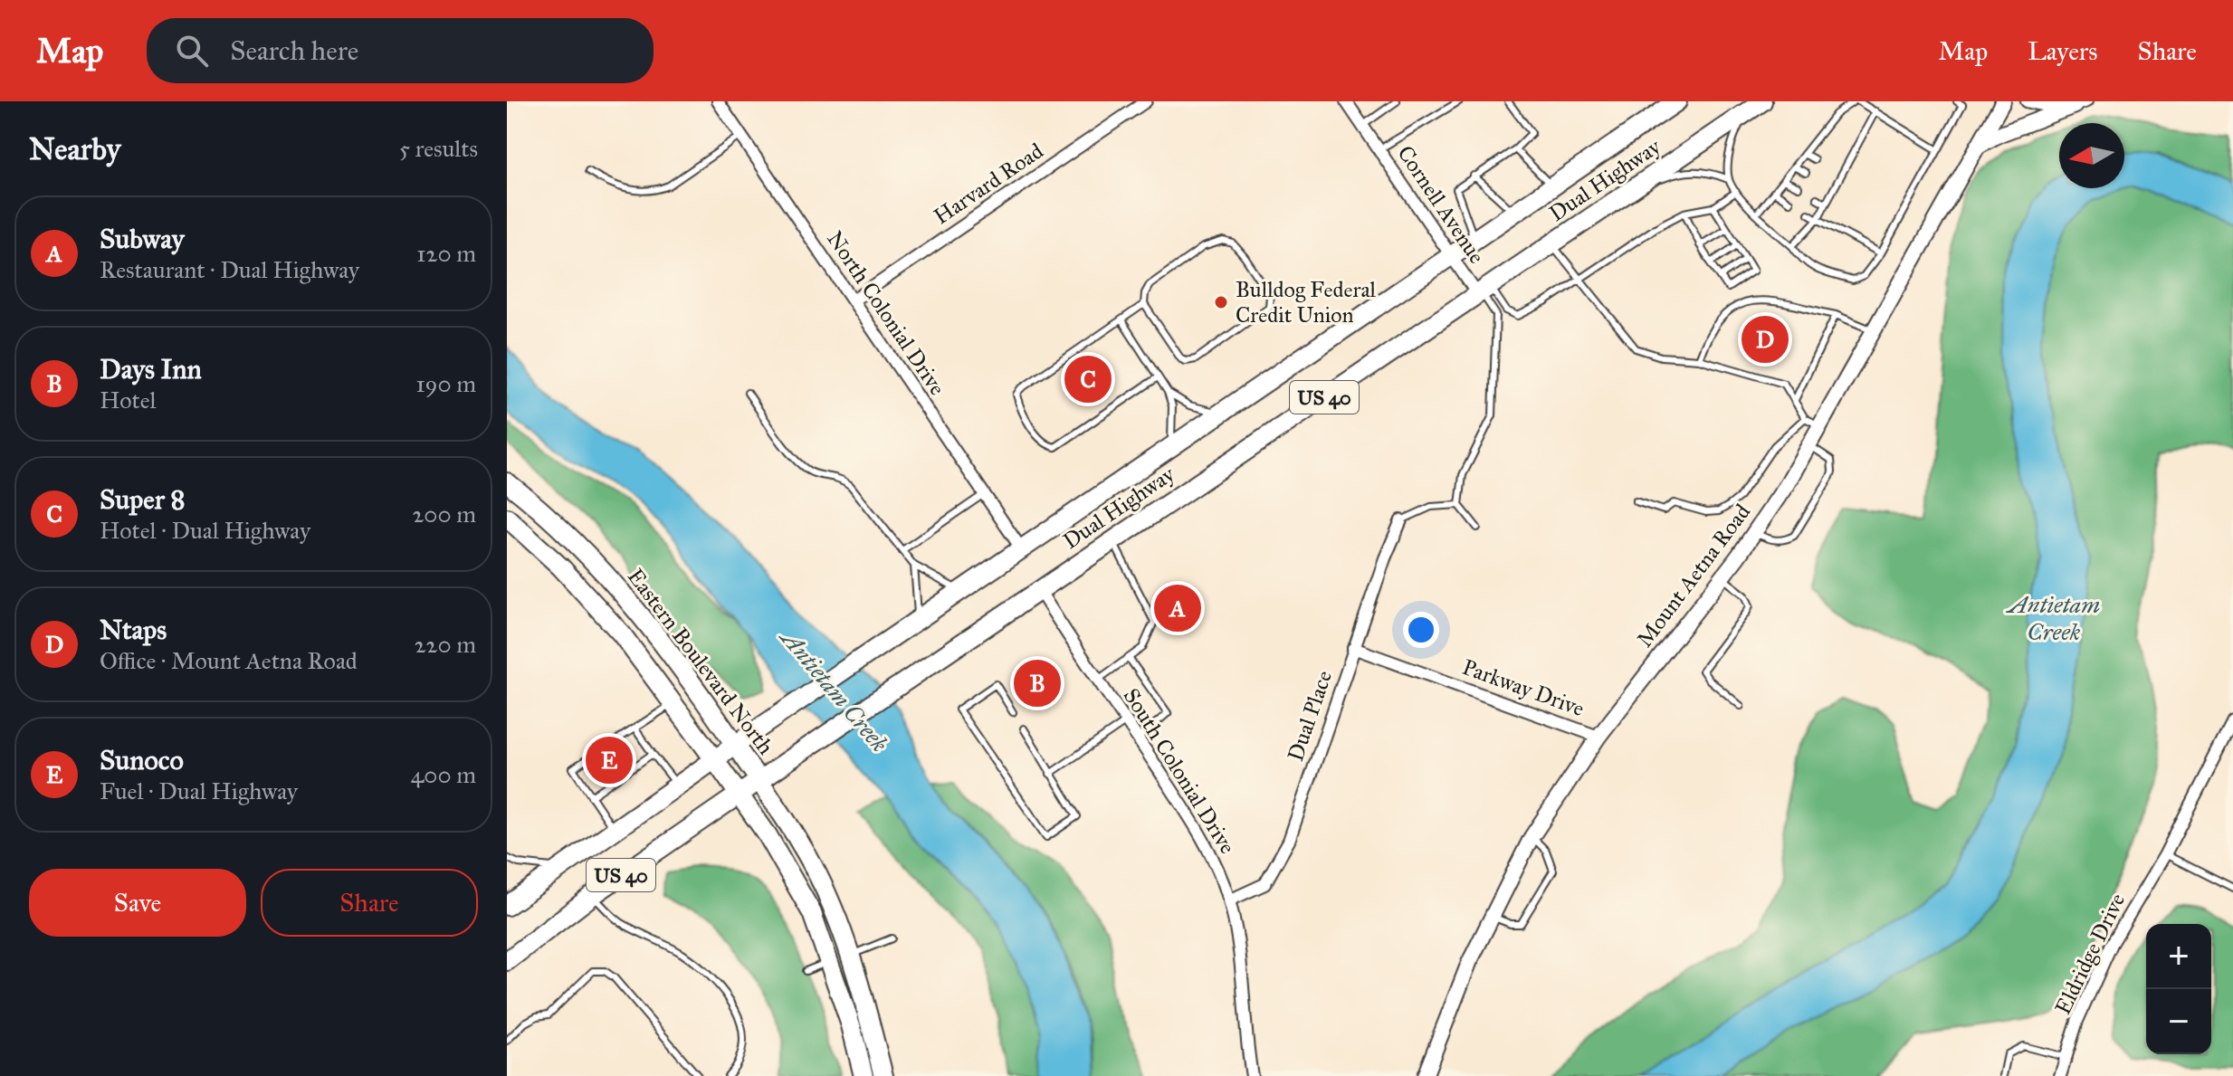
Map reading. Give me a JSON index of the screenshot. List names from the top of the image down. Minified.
{"streets":{"main road":["Dual Highway","US 40","Eastern Boulevard North"],"street":["Harvard Road","Cornell Avenue","North Colonial Drive","Mount Aetna Road","Parkway Drive","Dual Place","South Colonial Drive","Eldridge Drive"]},"crossings":[["Dual Highway","Cornell Avenue"],["Dual Highway","North Colonial Drive"],["Dual Highway","Eastern Boulevard North"],["Dual Highway","South Colonial Drive"],["Harvard Road","North Colonial Drive"],["Mount Aetna Road","Parkway Drive"],["Parkway Drive","Dual Place"],["Dual Place","South Colonial Drive"]],"water":["Antietam Creek"],"places":["Bulldog Federal Credit Union"],"north":"left","page":{"header":"Map","search":"Search here","nav":["Map","Layers","Share"],"heading":["Nearby","5 results"],"list":[{"mark":"A","name":"Subway","note":"Restaurant · Dual Highway","value":"120 m"},{"mark":"B","name":"Days Inn","note":"Hotel","value":"190 m"},{"mark":"C","name":"Super 8","note":"Hotel · Dual Highway","value":"200 m"},{"mark":"D","name":"Ntaps","note":"Office · Mount Aetna Road","value":"220 m"},{"mark":"E","name":"Sunoco","note":"Fuel · Dual Highway","value":"400 m"}],"pins":["D","C","A","B","E"],"buttons":["Save","Share"],"map_buttons":["+","−"]}}
